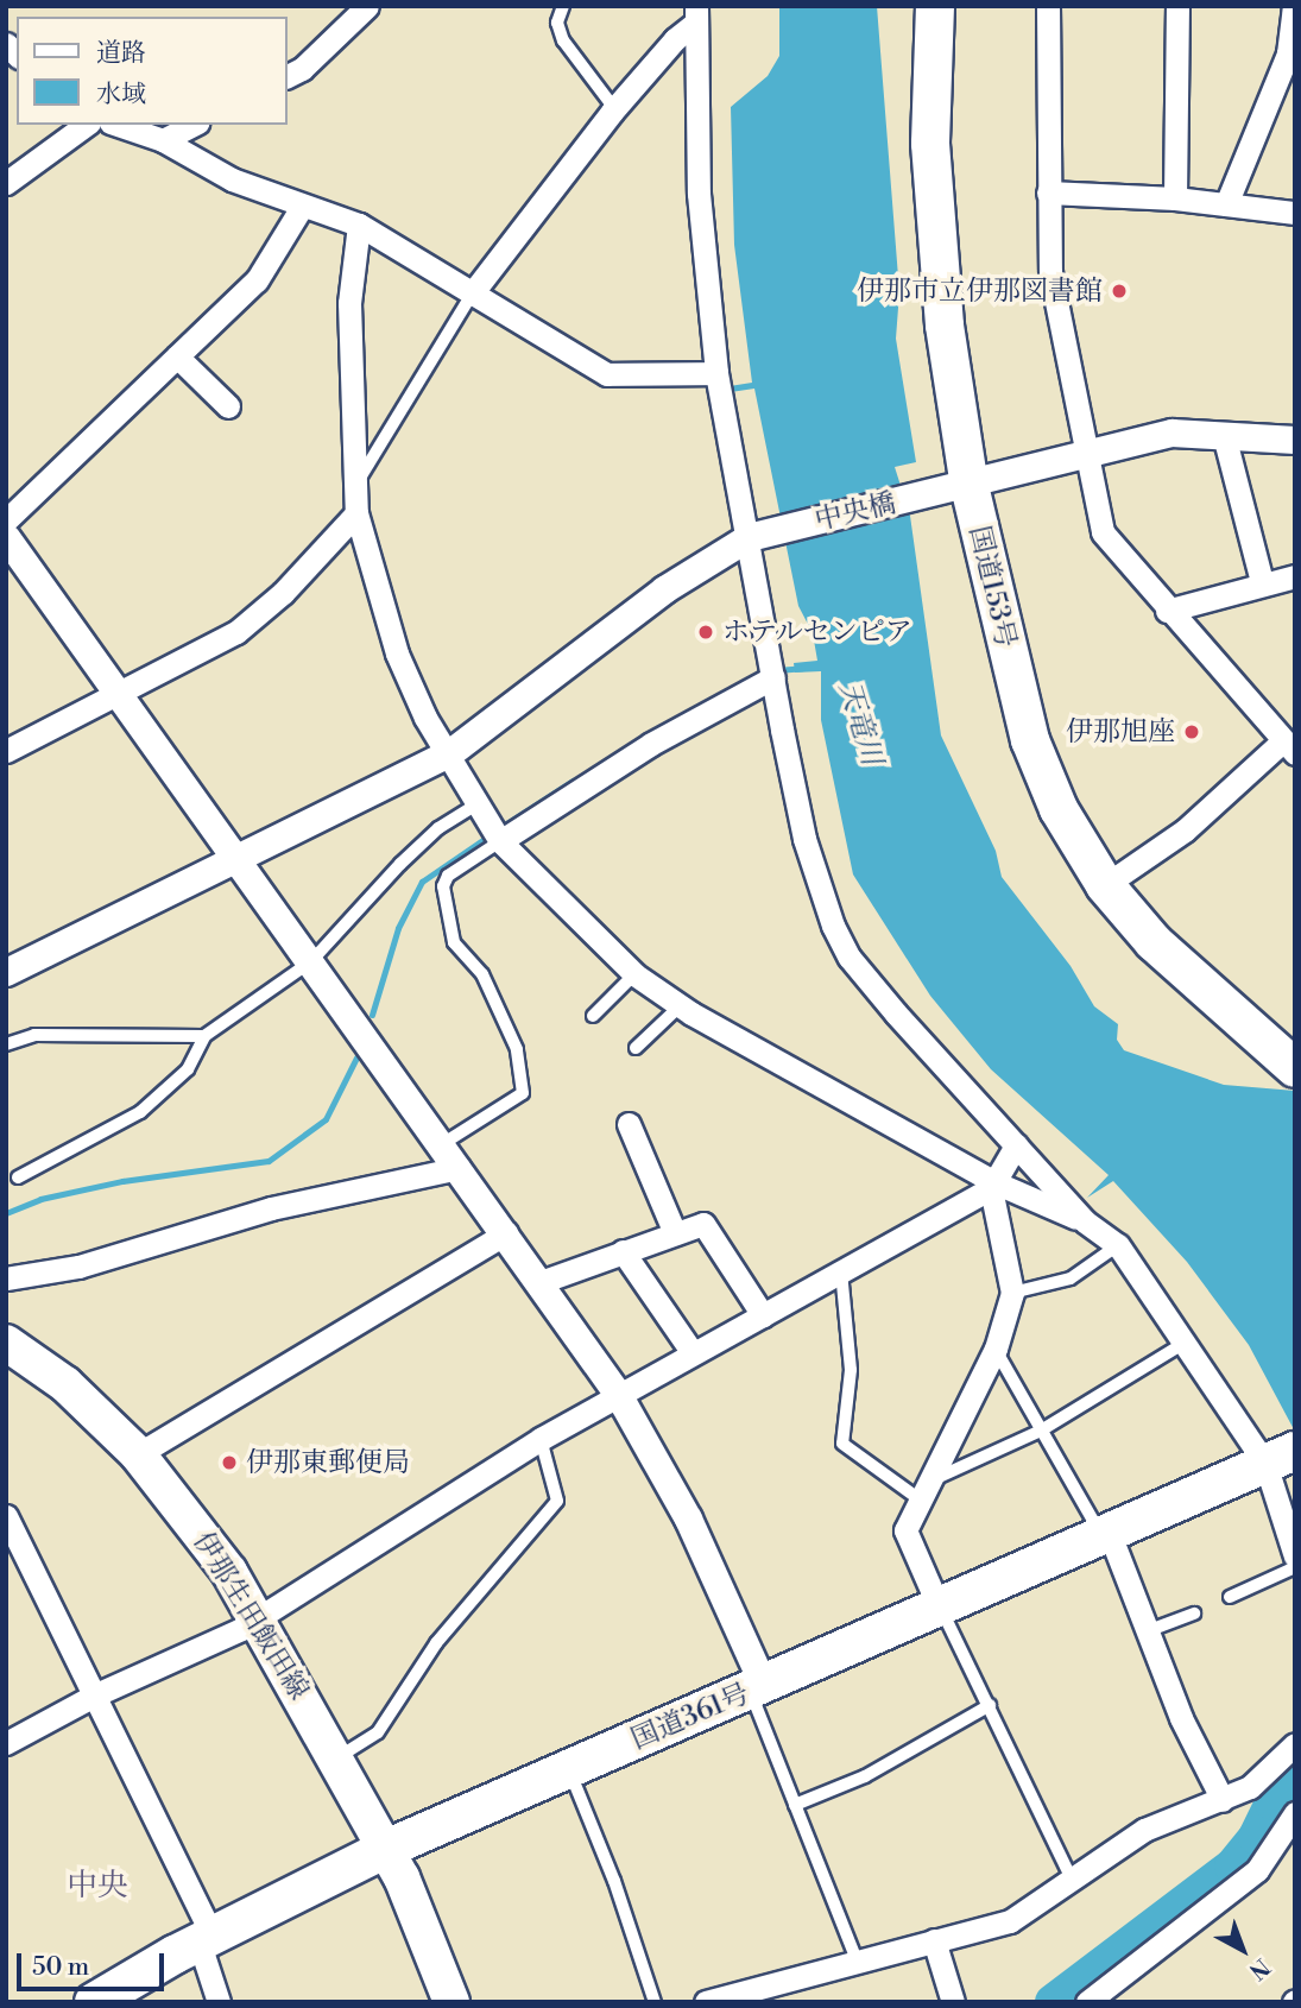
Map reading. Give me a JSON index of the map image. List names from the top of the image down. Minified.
{"streets":{"highway":["国道153号","国道361号"],"main road":["伊那生田飯田線"],"street":["中央橋"]},"crossings":[["中央橋","国道153号"],["伊那生田飯田線","国道361号"]],"districts":["中央"],"water":["天竜川"],"places":["伊那市立伊那図書館","ホテルセンピア","伊那旭座","伊那東郵便局"],"legend":["道路","水域"],"scale_bar":"50 m","north":"bottom right"}
